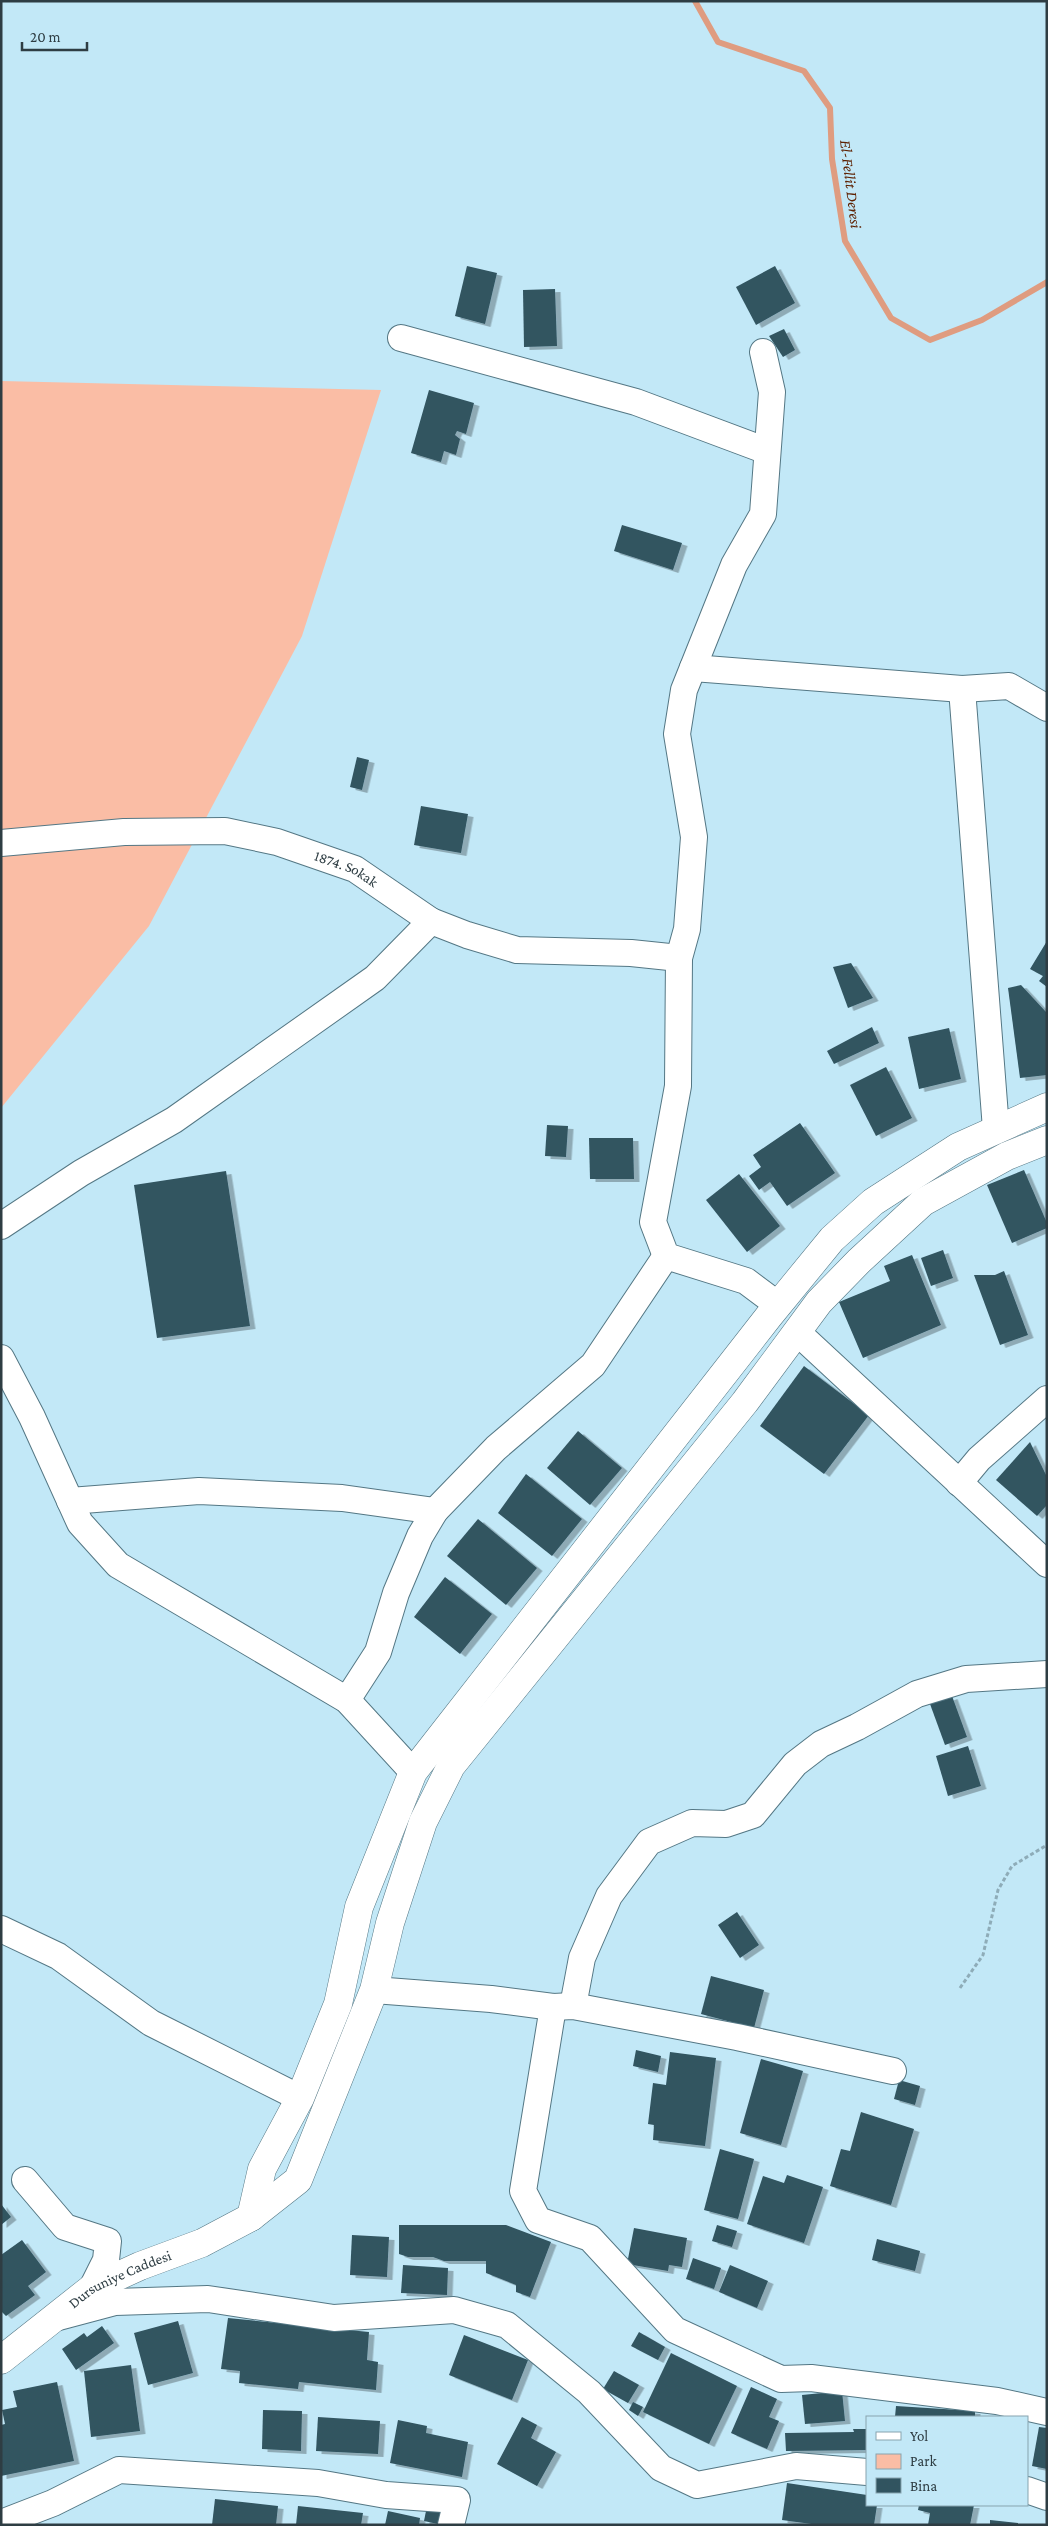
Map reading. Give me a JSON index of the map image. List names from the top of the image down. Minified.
{"streets":{"street":["1874. Sokak","Dursuniye Caddesi"]},"water":["El-Fellit Deresi"],"legend":["Yol","Park","Bina"],"scale_bar":"20 m"}
